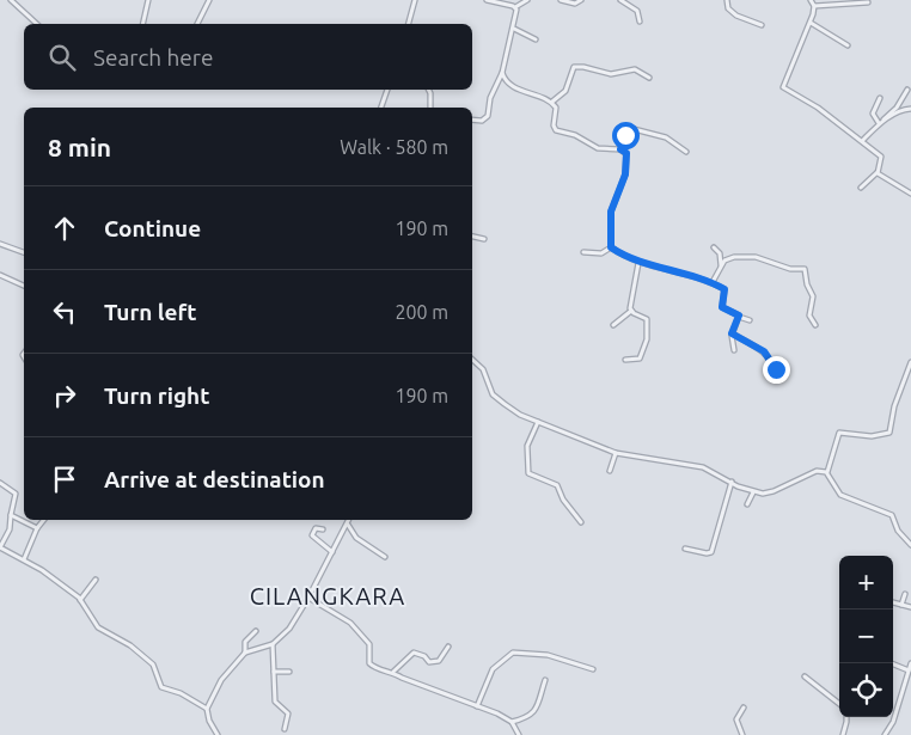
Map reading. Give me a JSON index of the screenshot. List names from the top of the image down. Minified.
{"districts":["CILANGKARA"],"page":{"search":"Search here","heading":["8 min","Walk · 580 m"],"list":[["Continue","190 m"],["Turn left","200 m"],["Turn right","190 m"],"Arrive at destination"],"map_buttons":["+","−"]}}
